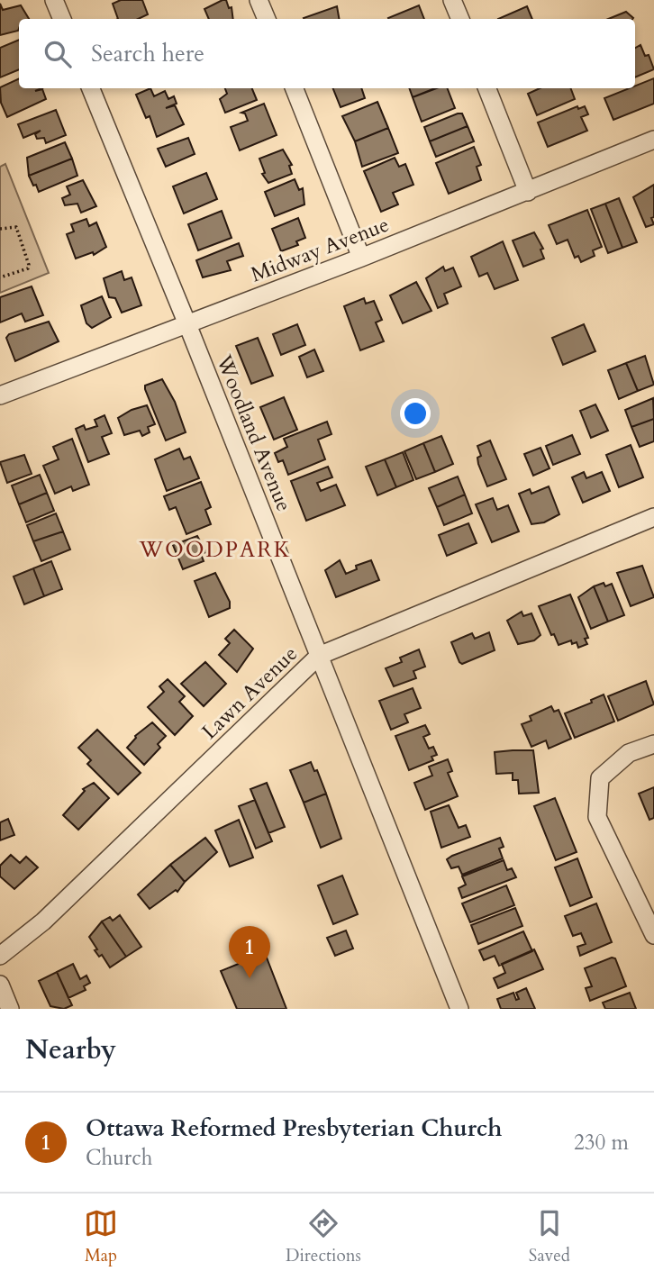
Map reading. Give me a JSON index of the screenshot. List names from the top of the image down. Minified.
{"streets":{"street":["Midway Avenue","Woodland Avenue","Lawn Avenue"]},"crossings":[["Midway Avenue","Woodland Avenue"],["Woodland Avenue","Lawn Avenue"]],"districts":["WOODPARK"],"page":{"search":"Search here","pins":"1","heading":"Nearby","list":[{"mark":"1","name":"Ottawa Reformed Presbyterian Church","note":"Church","value":"230 m"}],"nav":["Map","Directions","Saved"]}}
